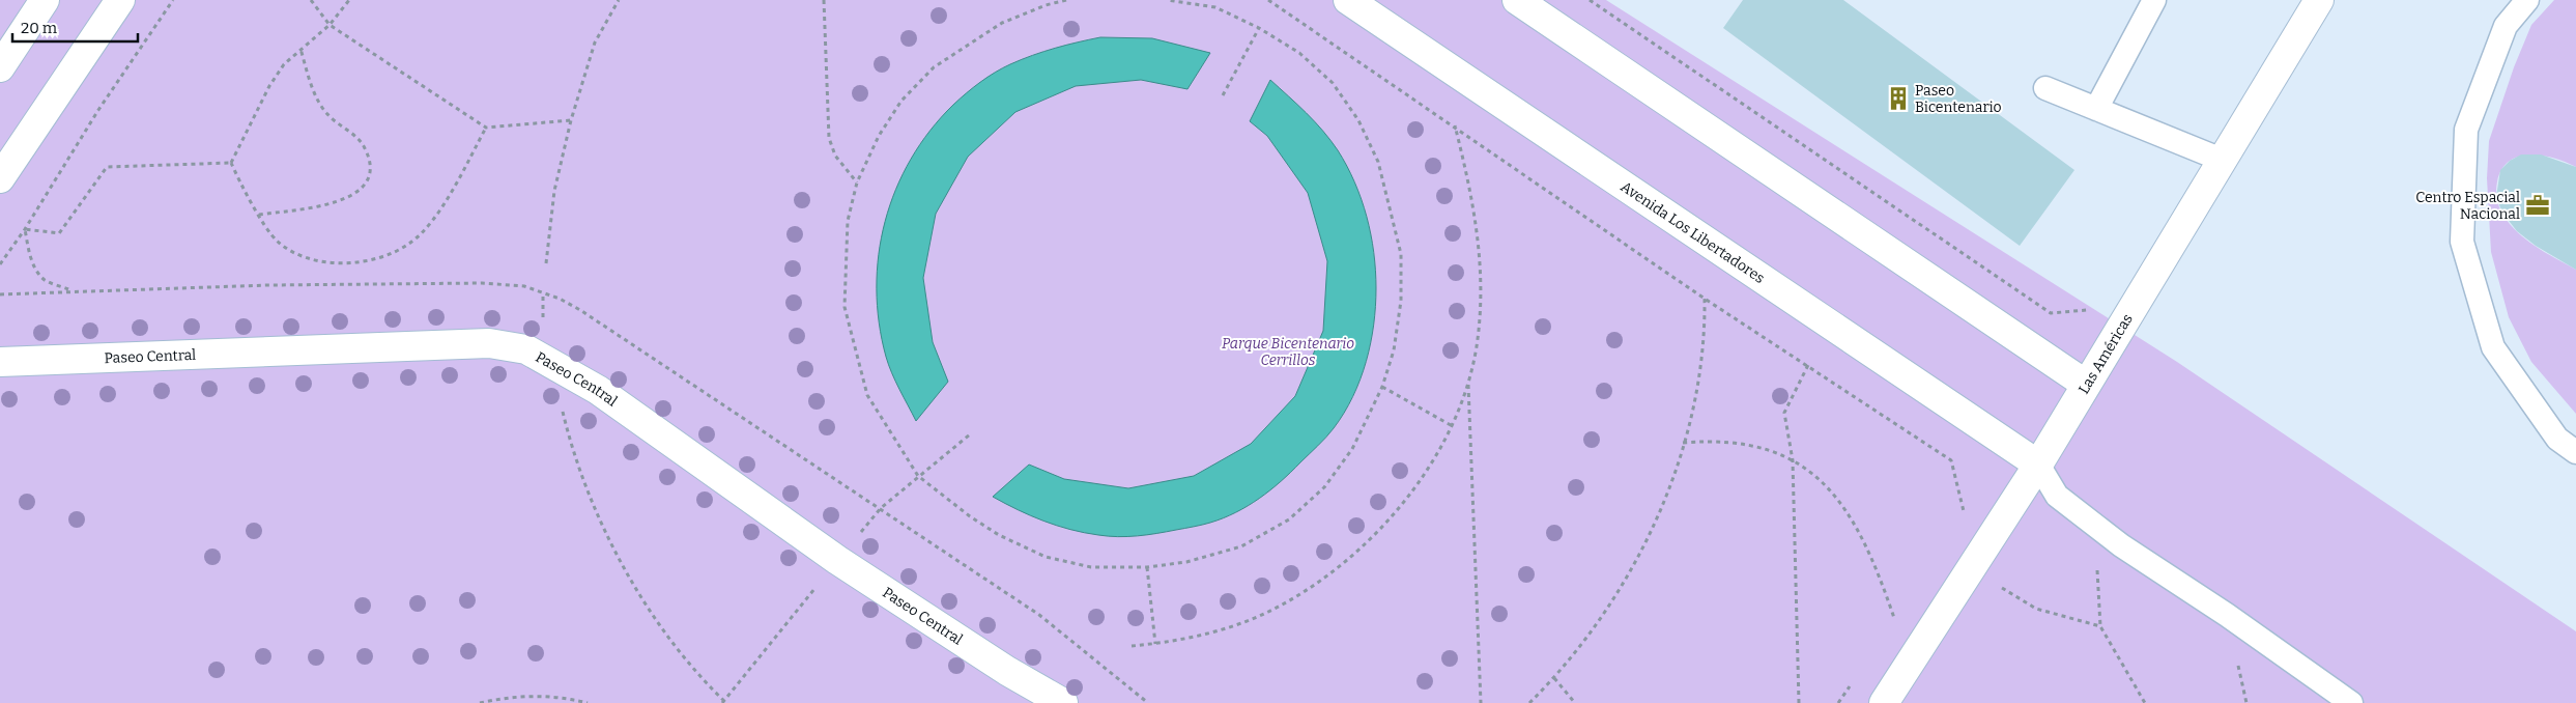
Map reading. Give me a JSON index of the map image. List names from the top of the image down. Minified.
{"streets":{"street":["Avenida Los Libertadores","Las Américas","Paseo Central"]},"crossings":[["Avenida Los Libertadores","Las Américas"]],"parks":["Parque Bicentenario Cerrillos"],"places":{"building":["Paseo Bicentenario"],"office":["Centro Espacial Nacional"]},"scale_bar":"20 m"}
